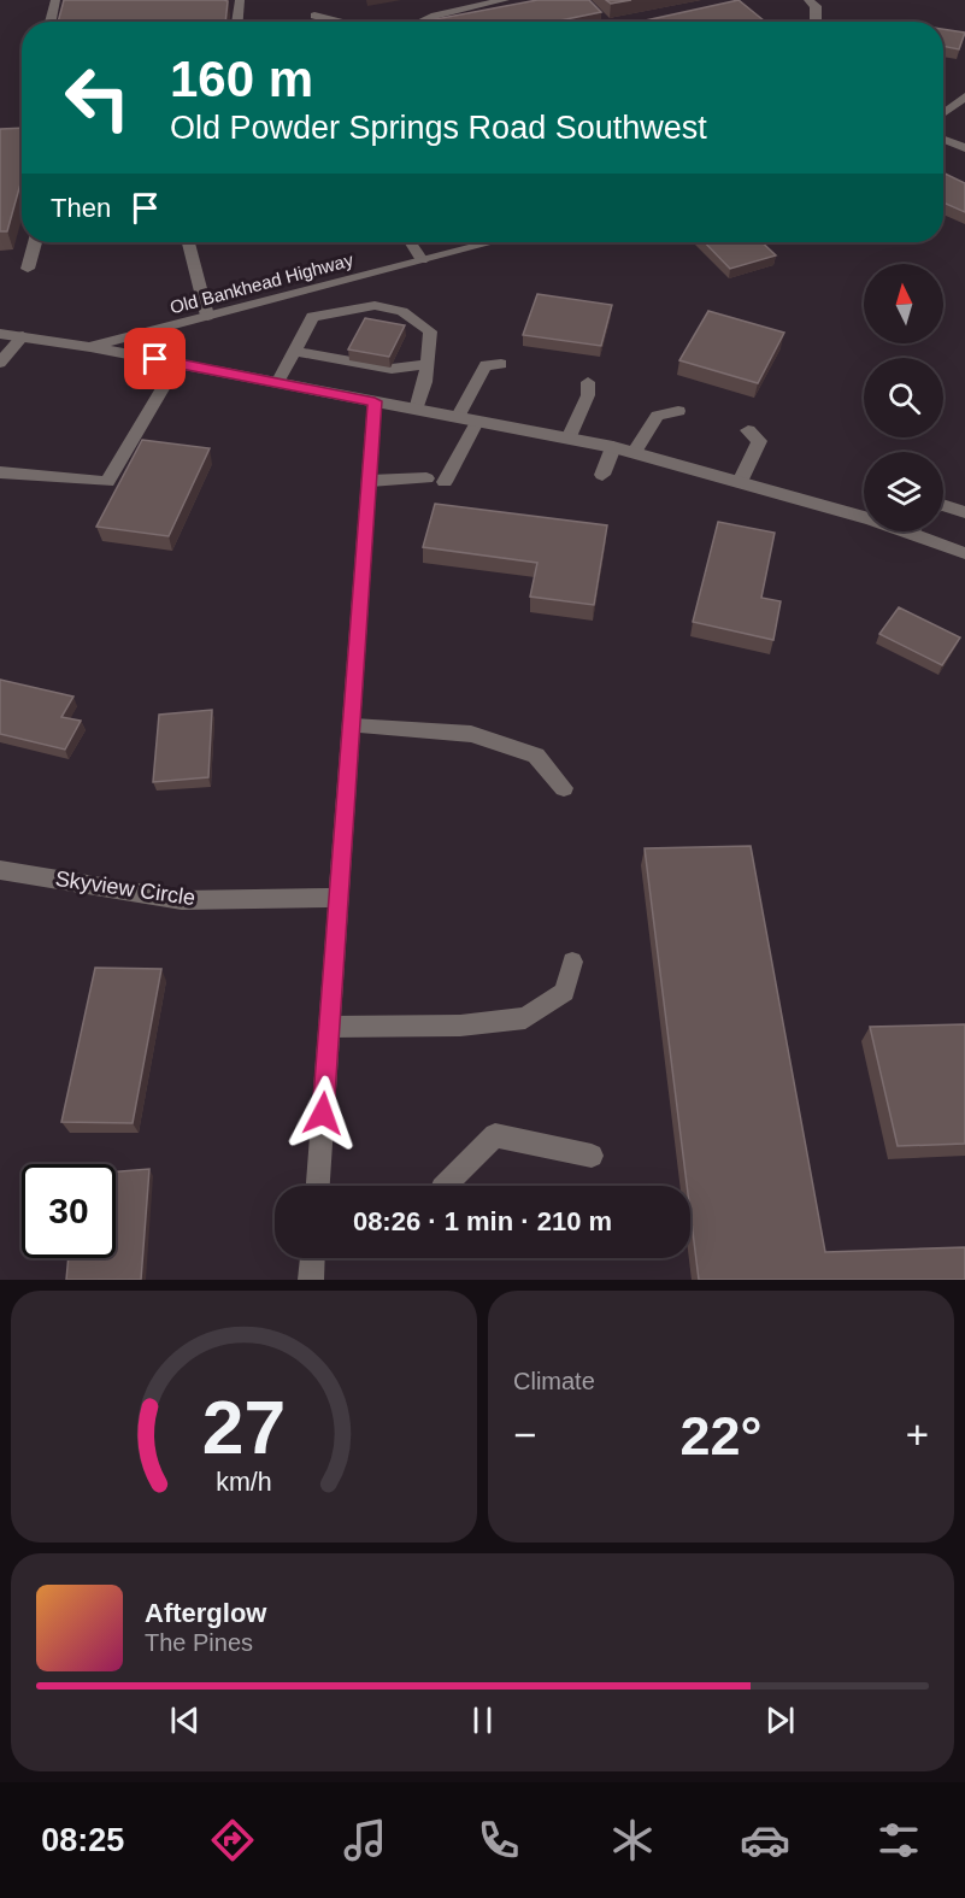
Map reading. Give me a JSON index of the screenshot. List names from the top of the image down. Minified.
{"streets":{"street":["Old Bankhead Highway","Skyview Circle"]},"north":"top","page":{"turn":["160 m","Old Powder Springs Road Southwest"],"then":"Then","limit":"30","trip":"08:26 · 1 min · 210 m","tile":"Climate","heat":["−","22°","+"],"song":["Afterglow","The Pines"],"tabs":"08:25","gauge":["27","km/h"]}}
